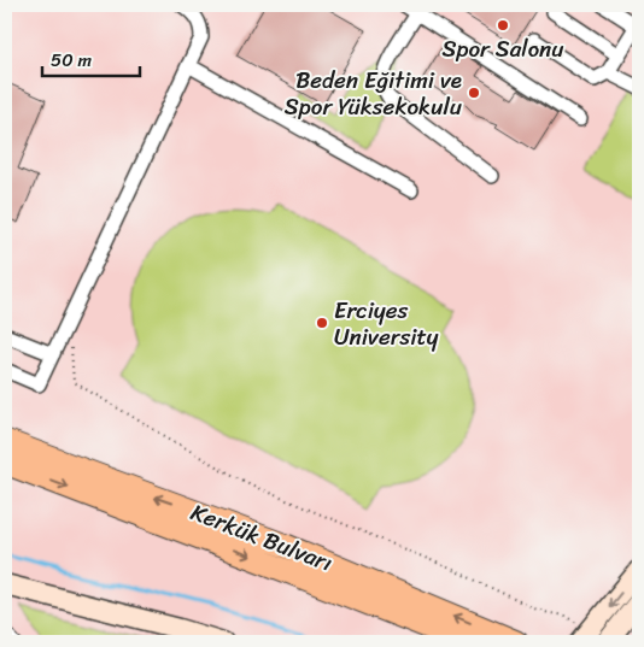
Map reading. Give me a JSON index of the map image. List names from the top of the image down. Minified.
{"streets":{"main road":["Kerkük Bulvarı"]},"places":["Spor Salonu","Beden Eğitimi ve Spor Yüksekokulu","Erciyes University"],"scale_bar":"50 m"}
